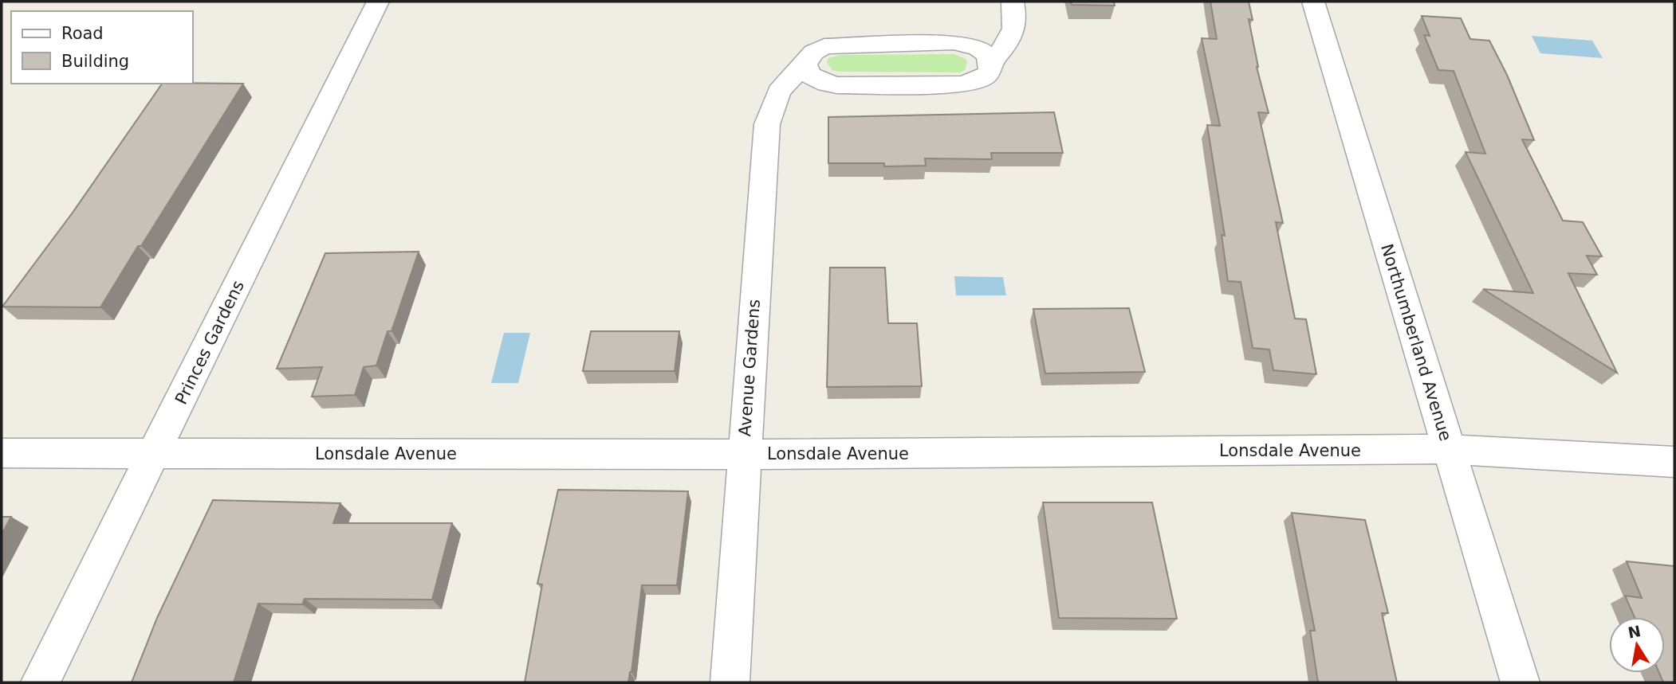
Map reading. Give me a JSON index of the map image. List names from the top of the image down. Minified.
{"streets":{"street":["Princes Gardens","Northumberland Avenue","Avenue Gardens","Lonsdale Avenue"]},"crossings":[["Princes Gardens","Lonsdale Avenue"],["Northumberland Avenue","Lonsdale Avenue"],["Avenue Gardens","Lonsdale Avenue"]],"legend":["Road","Building"],"north":"top"}
